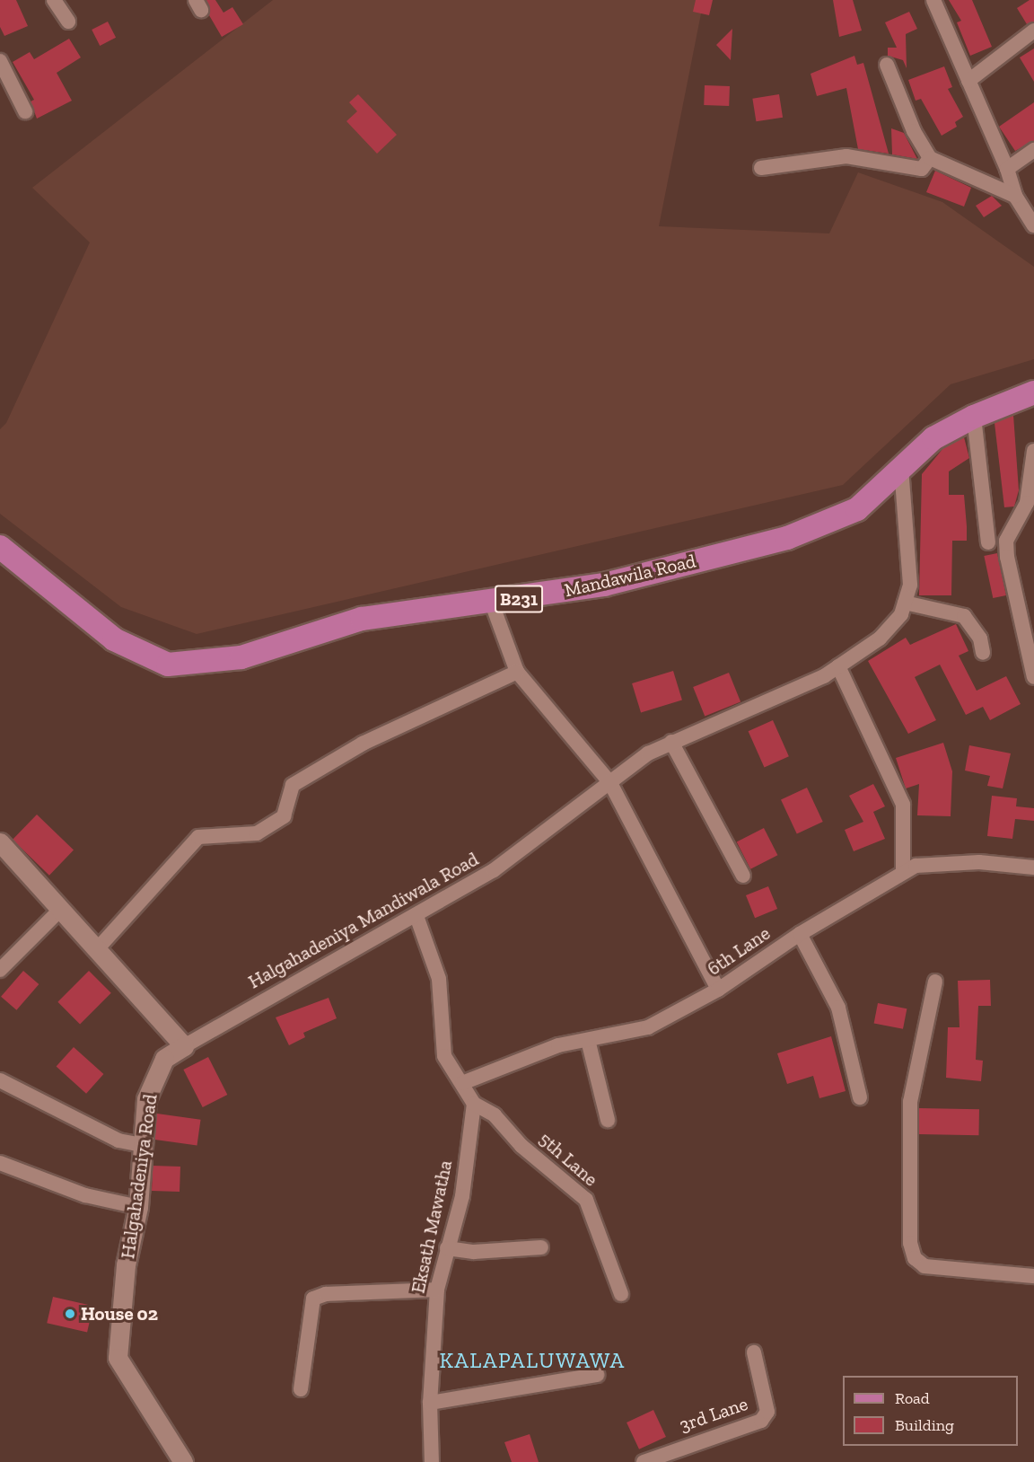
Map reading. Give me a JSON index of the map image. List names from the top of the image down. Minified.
{"streets":{"main road":["Mandawila Road","B231"],"street":["Halgahadeniya Mandiwala Road","6th Lane","5th Lane","Halgahadeniya Road","Eksath Mawatha","3rd Lane"]},"crossings":[["Halgahadeniya Mandiwala Road","Halgahadeniya Road"],["5th Lane","Eksath Mawatha"]],"districts":["KALAPALUWAWA"],"places":["House 02"],"legend":["Road","Building"]}
